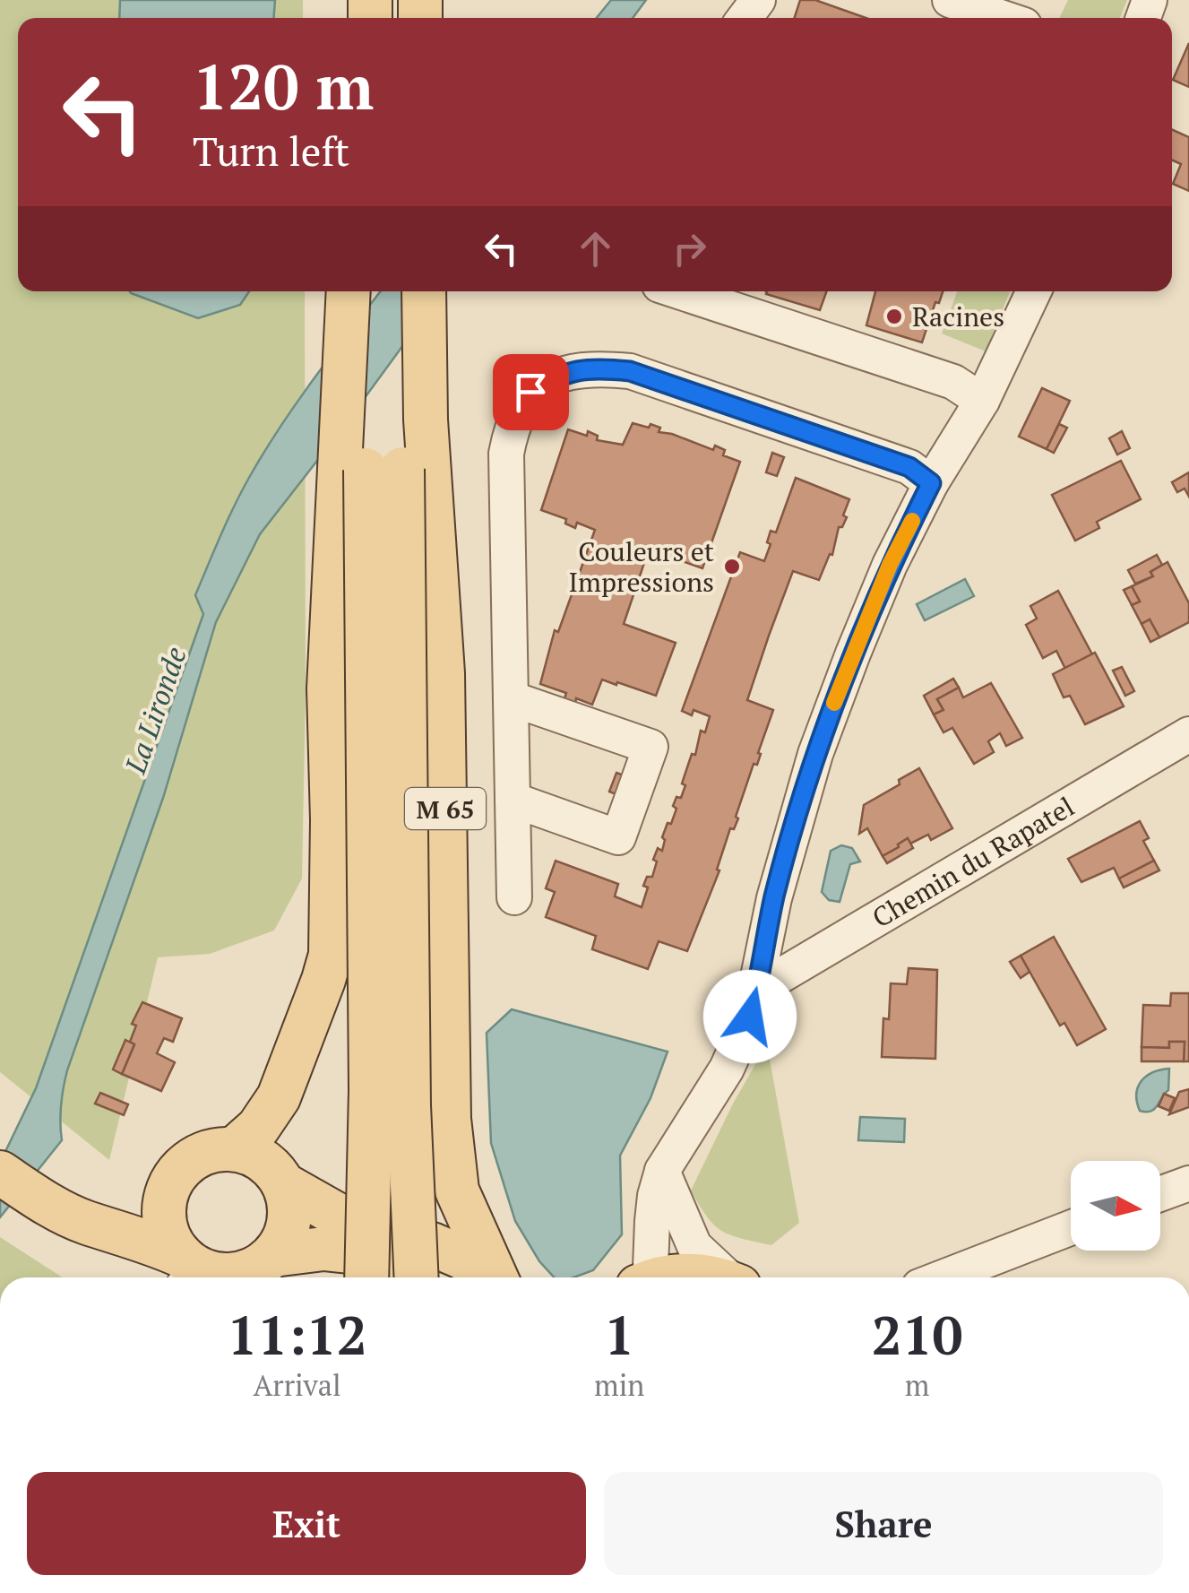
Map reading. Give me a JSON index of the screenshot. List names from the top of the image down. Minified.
{"streets":{"main road":["M 65"],"street":["Chemin du Rapatel"]},"water":["La Lironde"],"places":["Racines","Couleurs et Impressions"],"north":"right","page":{"turn":["120 m","Turn left"],"eta":["11:12","Arrival","1","min","210","m"],"buttons":["Exit","Share"]}}
